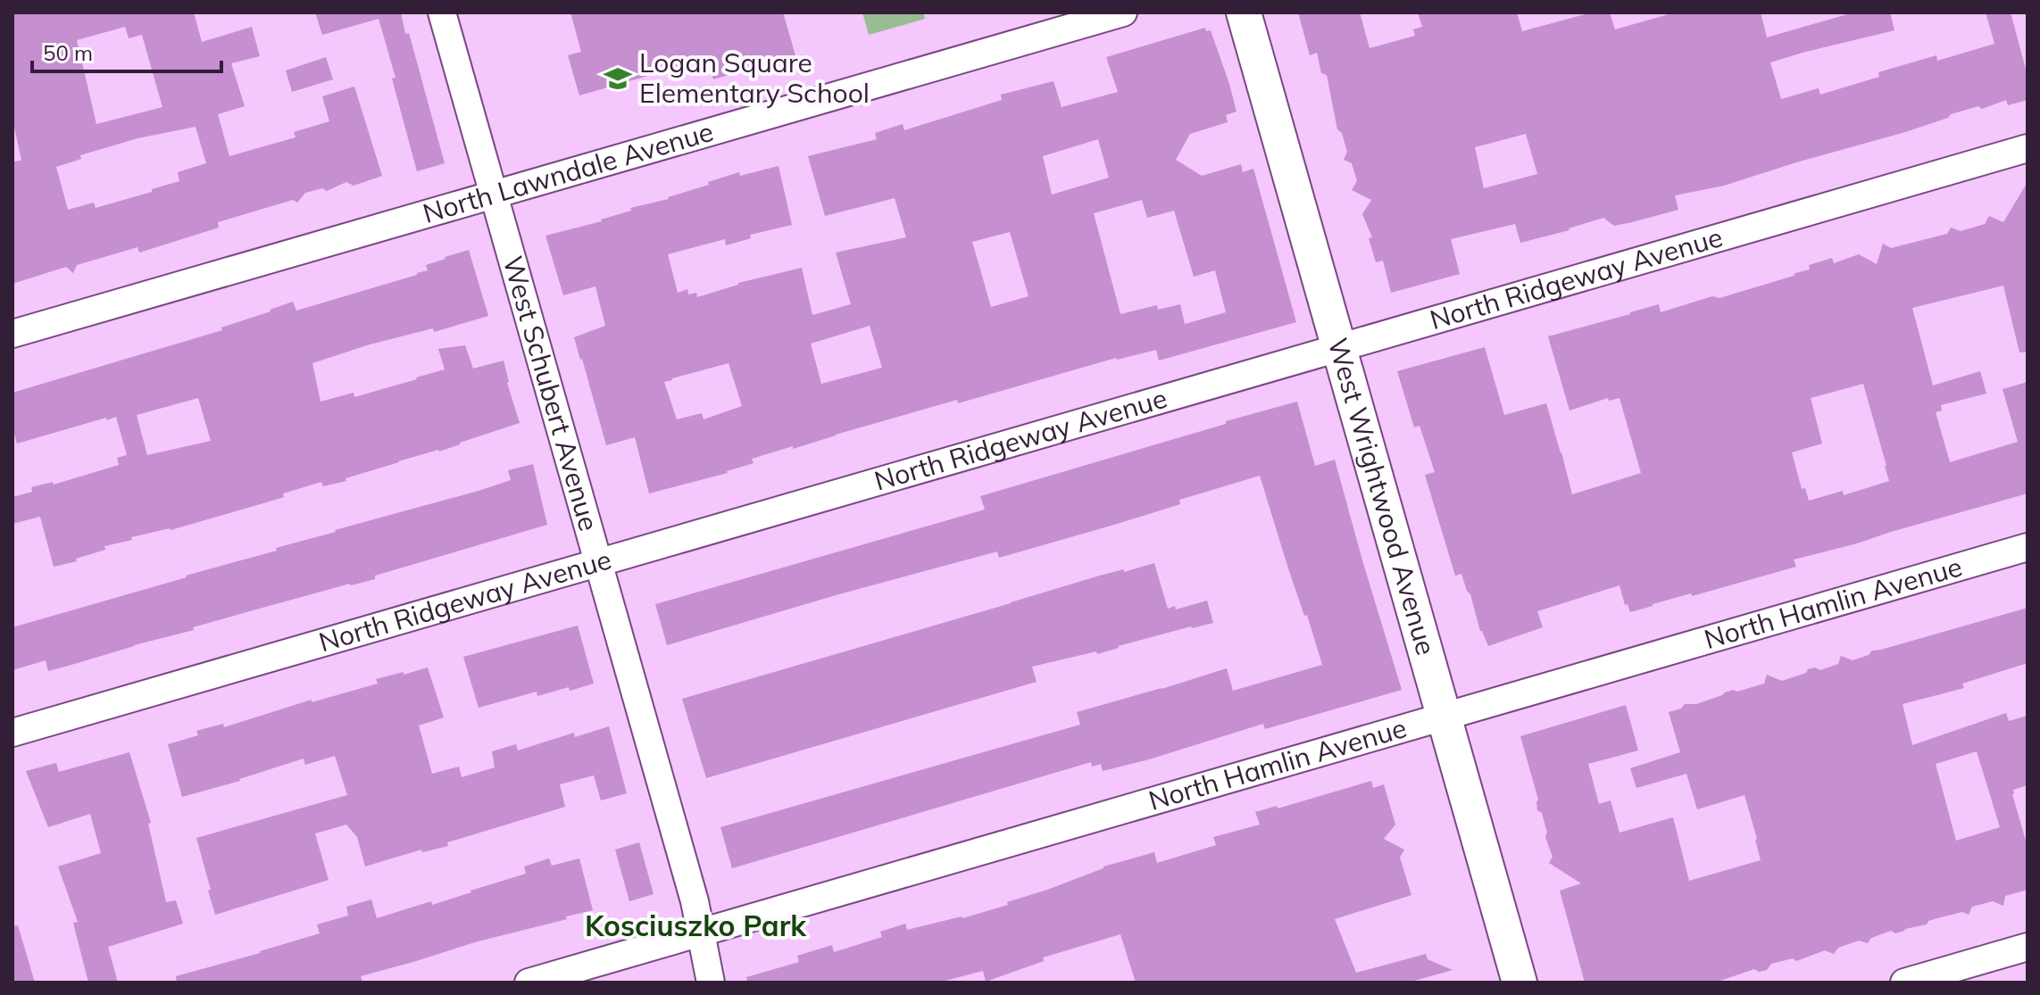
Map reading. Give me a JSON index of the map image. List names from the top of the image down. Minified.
{"streets":{"street":["North Lawndale Avenue","North Ridgeway Avenue","West Schubert Avenue","West Wrightwood Avenue","North Hamlin Avenue"]},"crossings":[["North Lawndale Avenue","West Schubert Avenue"],["North Ridgeway Avenue","West Schubert Avenue"],["North Ridgeway Avenue","West Wrightwood Avenue"],["West Schubert Avenue","North Hamlin Avenue"],["West Wrightwood Avenue","North Hamlin Avenue"]],"districts":["Kosciuszko Park"],"places":{"school or university":["Logan Square Elementary School"]},"scale_bar":"50 m"}
